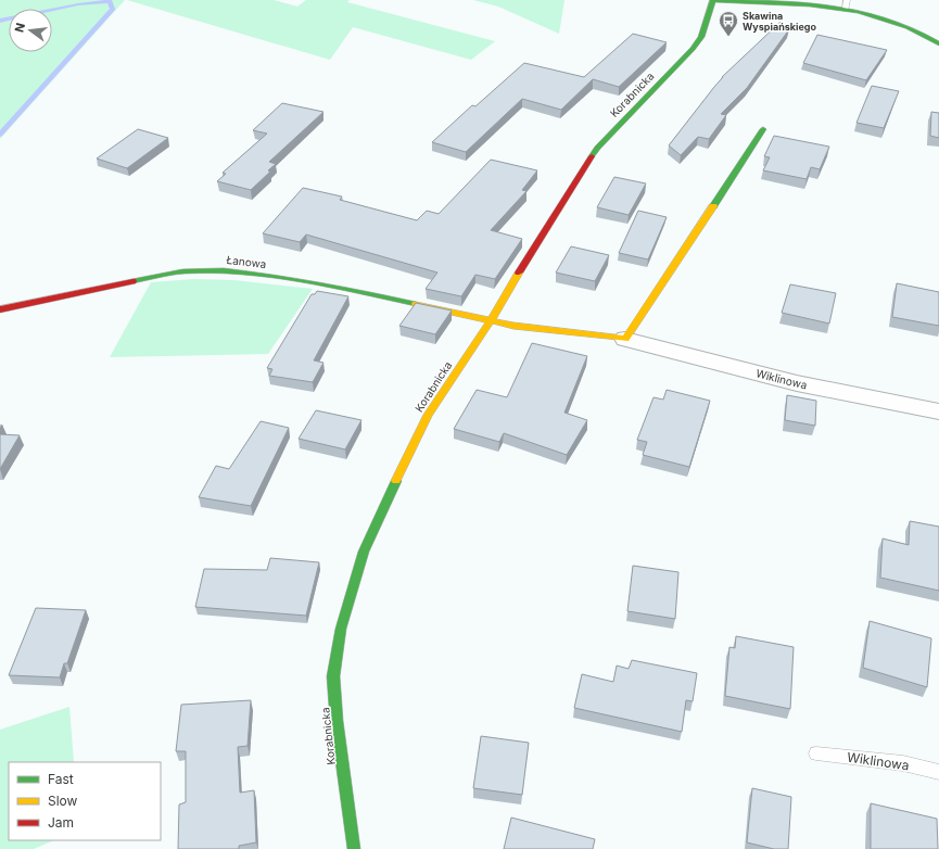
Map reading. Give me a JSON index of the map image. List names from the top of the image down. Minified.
{"streets":{"street":["Korabnicka","Łanowa","Wiklinowa"]},"crossings":[["Korabnicka","Łanowa"],["Korabnicka","Wiklinowa"],["Łanowa","Wiklinowa"]],"places":{"bus stop":["Skawina Wyspiańskiego"]},"legend":["Fast","Slow","Jam"],"north":"left"}
